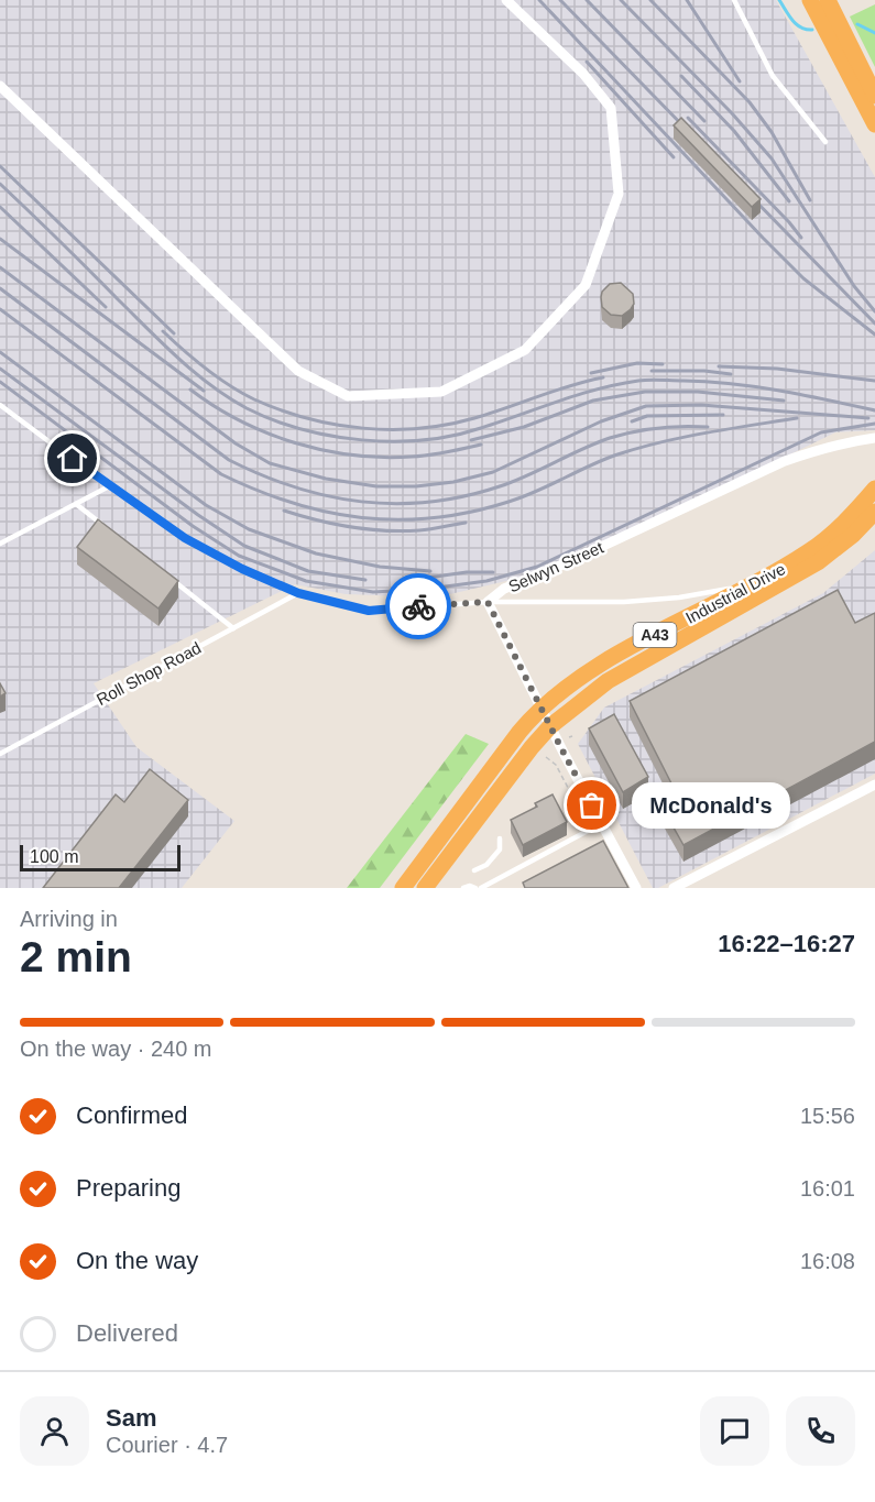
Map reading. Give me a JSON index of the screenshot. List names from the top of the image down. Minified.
{"streets":{"highway":["Industrial Drive","A43"],"street":["Selwyn Street"],"lane":["Roll Shop Road"]},"crossings":[["Selwyn Street","Roll Shop Road"]],"places":["McDonald's"],"scale_bar":"100 m","page":{"bubble":"McDonald's","scale":"100 m","heading":["2 min","Arriving in","16:22–16:27"],"panel":["Sam","Courier · 4.7"],"bar":"On the way · 240 m","list":[["Confirmed","15:56"],["Preparing","16:01"],["On the way","16:08"],"Delivered"]}}
